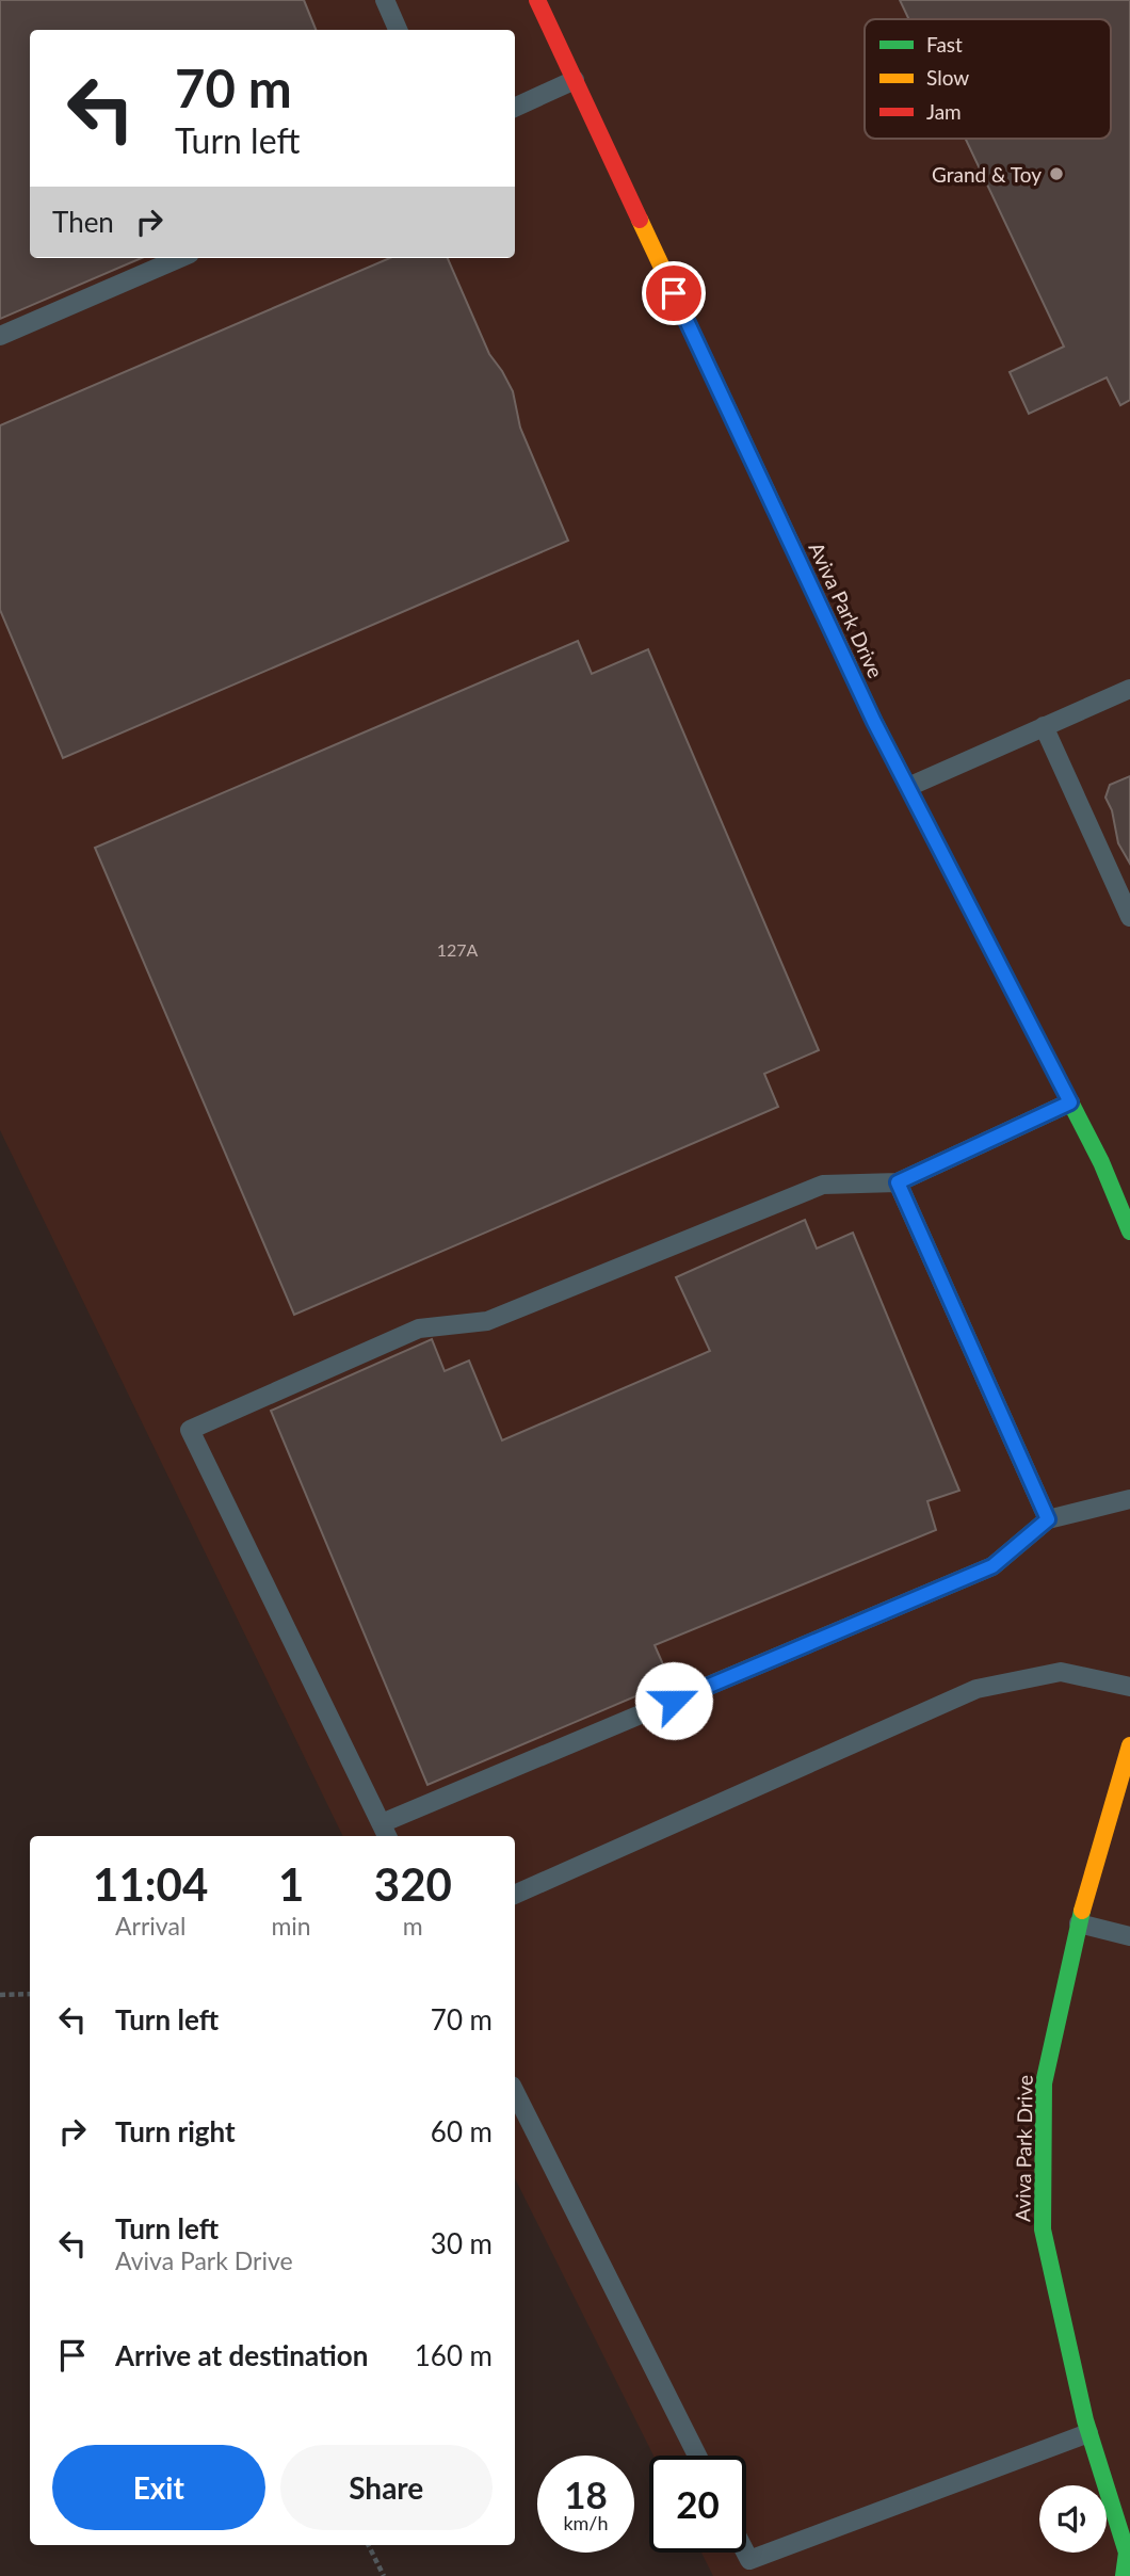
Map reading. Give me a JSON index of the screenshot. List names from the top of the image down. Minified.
{"streets":{"street":["Aviva Park Drive"]},"places":["Grand & Toy"],"house_numbers":["127A"],"legend":["Fast","Slow","Jam"],"page":{"turn":["70 m","Turn left"],"then":"Then","eta":["11:04","Arrival","1","min","320","m"],"list":[{"name":"Turn left","value":"70 m"},{"name":"Turn right","value":"60 m"},{"name":"Turn left","note":"Aviva Park Drive","value":"30 m"},{"name":"Arrive at destination","value":"160 m"}],"buttons":["Exit","Share"],"speed":"18 km/h","limit":"20"}}
